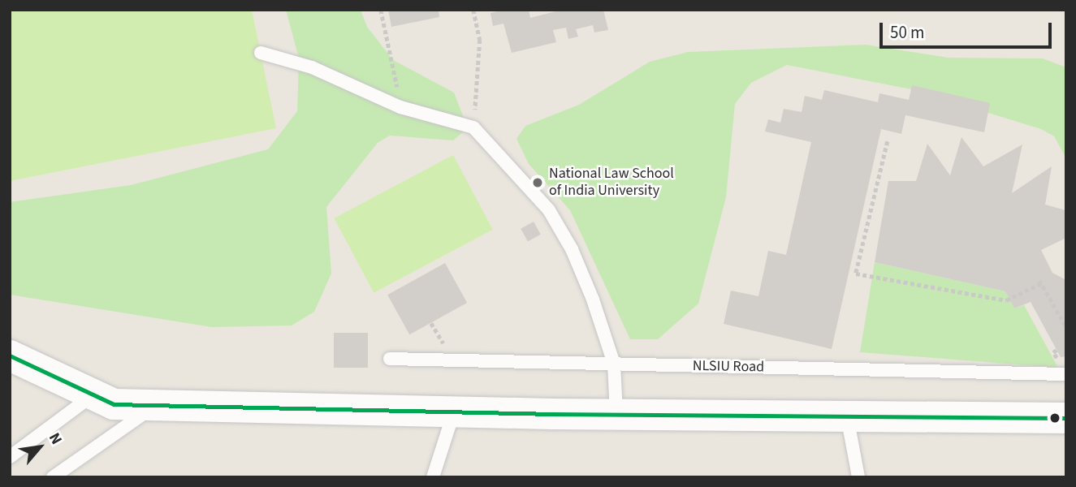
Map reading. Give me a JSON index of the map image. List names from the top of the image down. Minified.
{"streets":{"lane":["NLSIU Road"]},"places":["National Law School of India University"],"scale_bar":"50 m","north":"top right"}
